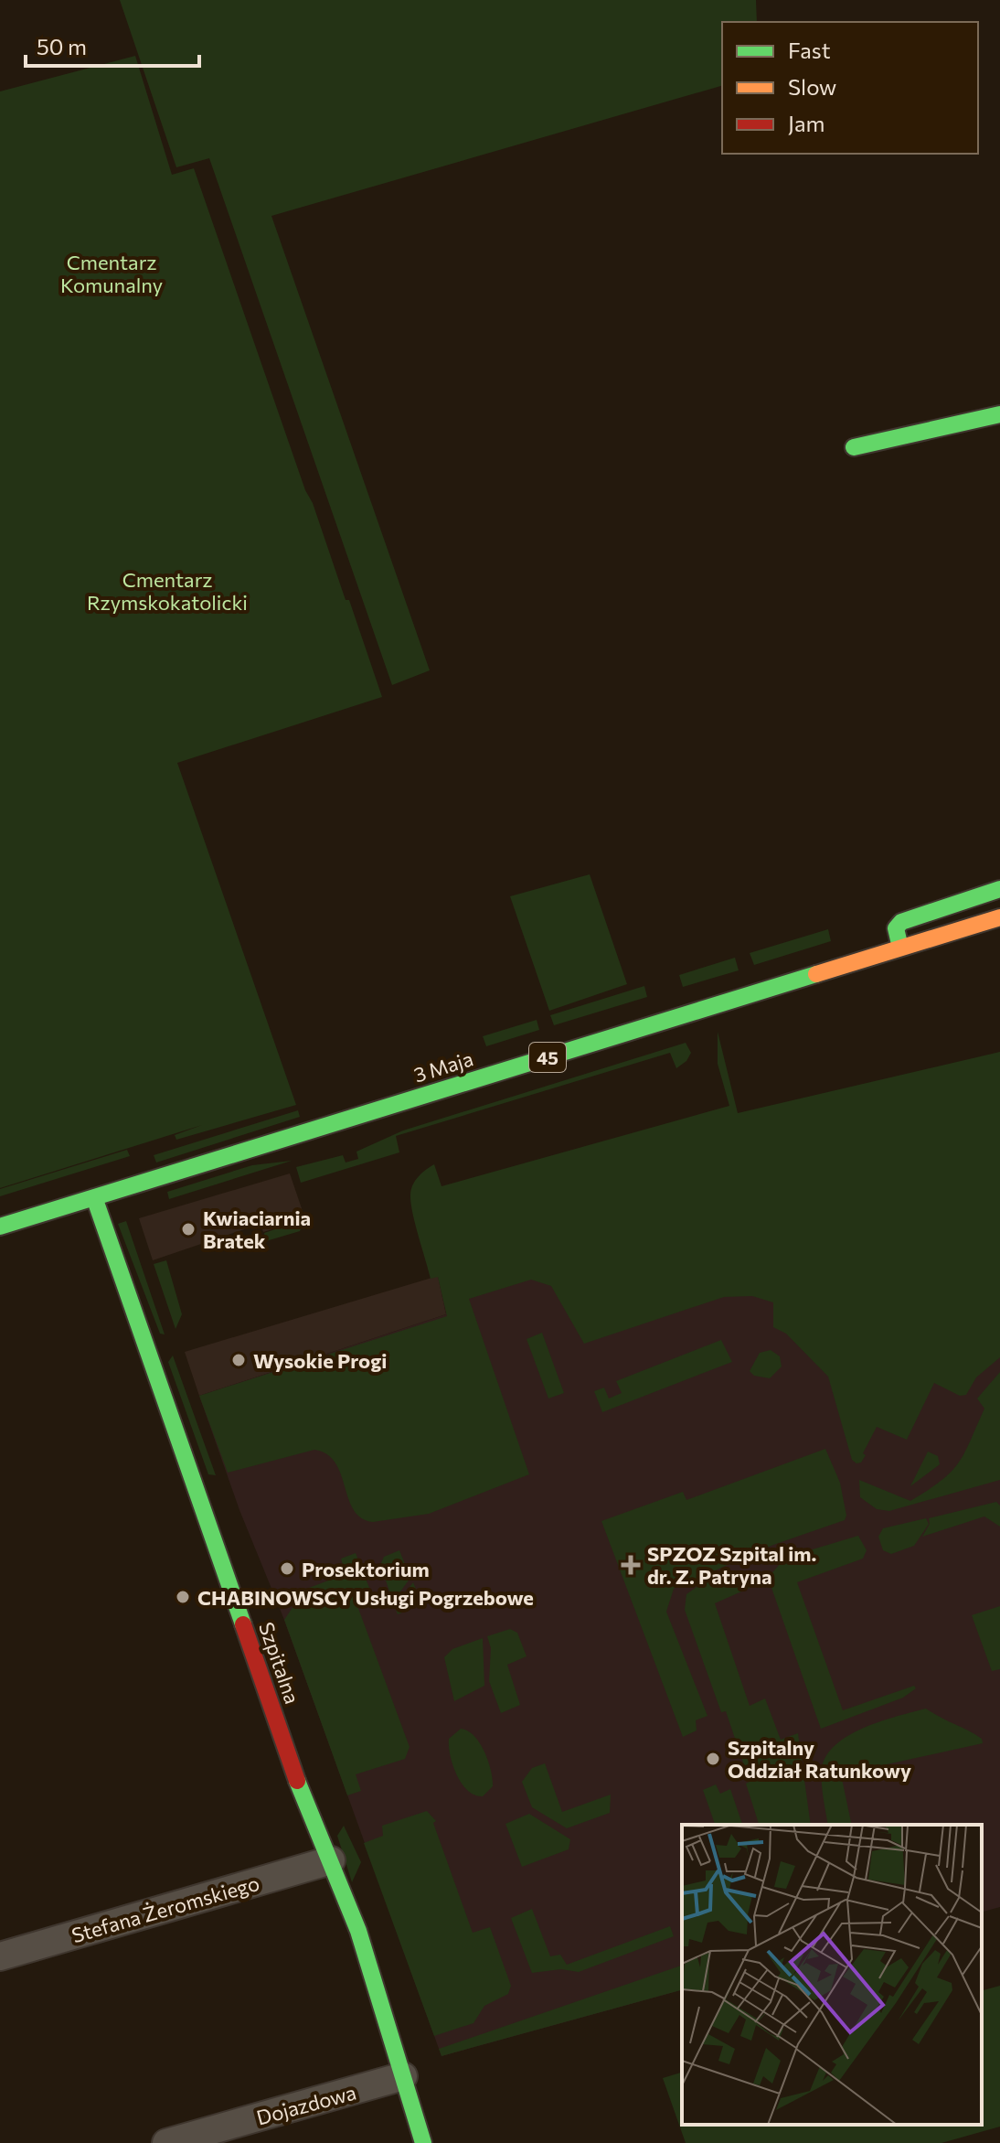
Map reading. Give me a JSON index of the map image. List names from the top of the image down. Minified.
{"streets":{"street":["45","3 Maja","Szpitalna","Stefana Żeromskiego","Dojazdowa"]},"crossings":[["3 Maja","Szpitalna"],["Szpitalna","Stefana Żeromskiego"],["Szpitalna","Dojazdowa"]],"parks":["Cmentarz Komunalny","Cmentarz Rzymskokatolicki"],"places":{"other":["Kwiaciarnia Bratek","Wysokie Progi","Prosektorium","CHABINOWSCY Usługi Pogrzebowe","Szpitalny Oddział Ratunkowy"],"health":["SPZOZ Szpital im. dr. Z. Patryna"]},"legend":["Fast","Slow","Jam"],"scale_bar":"50 m"}
